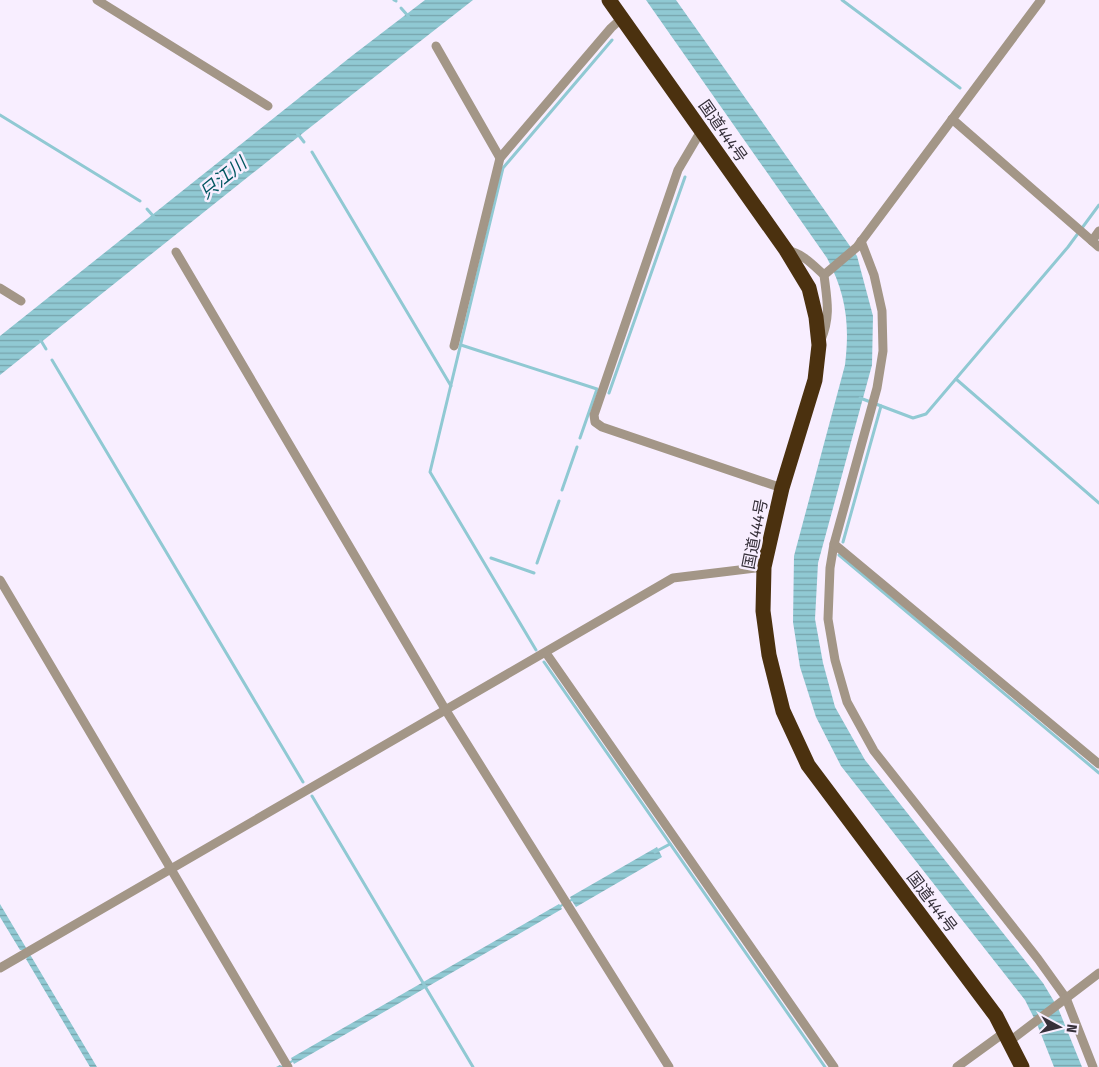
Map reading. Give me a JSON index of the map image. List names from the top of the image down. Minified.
{"streets":{"highway":["国道444号"]},"water":["只江川"],"north":"right"}
